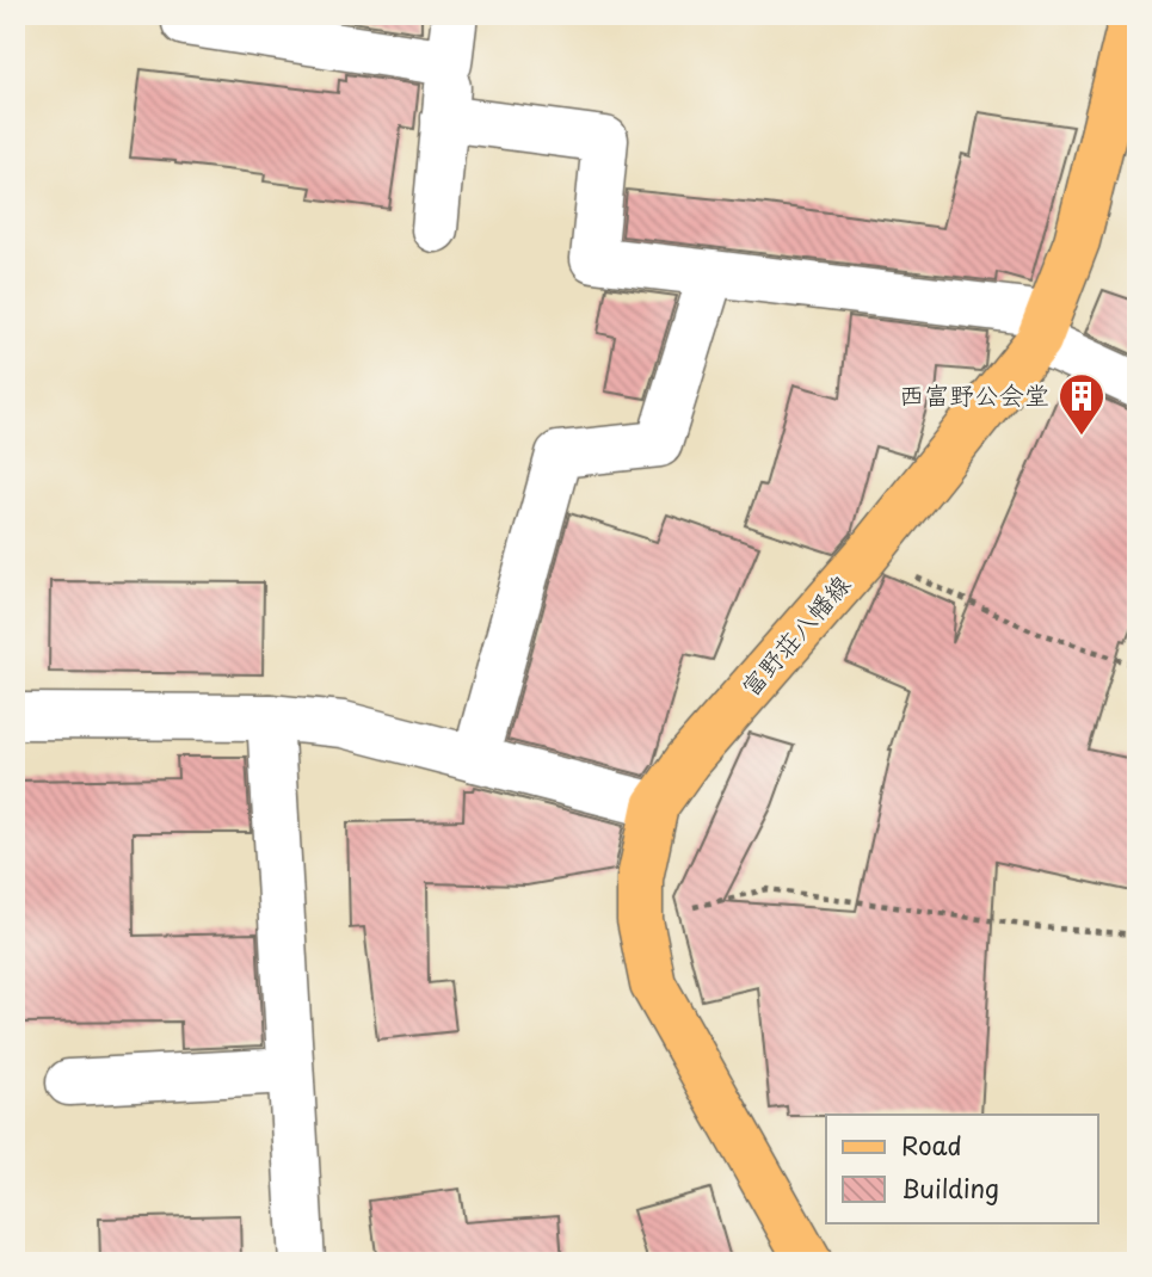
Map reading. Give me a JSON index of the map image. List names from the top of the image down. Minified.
{"streets":{"main road":["富野荘八幡線"]},"places":{"building":["西富野公会堂"]},"legend":["Road","Building"]}
